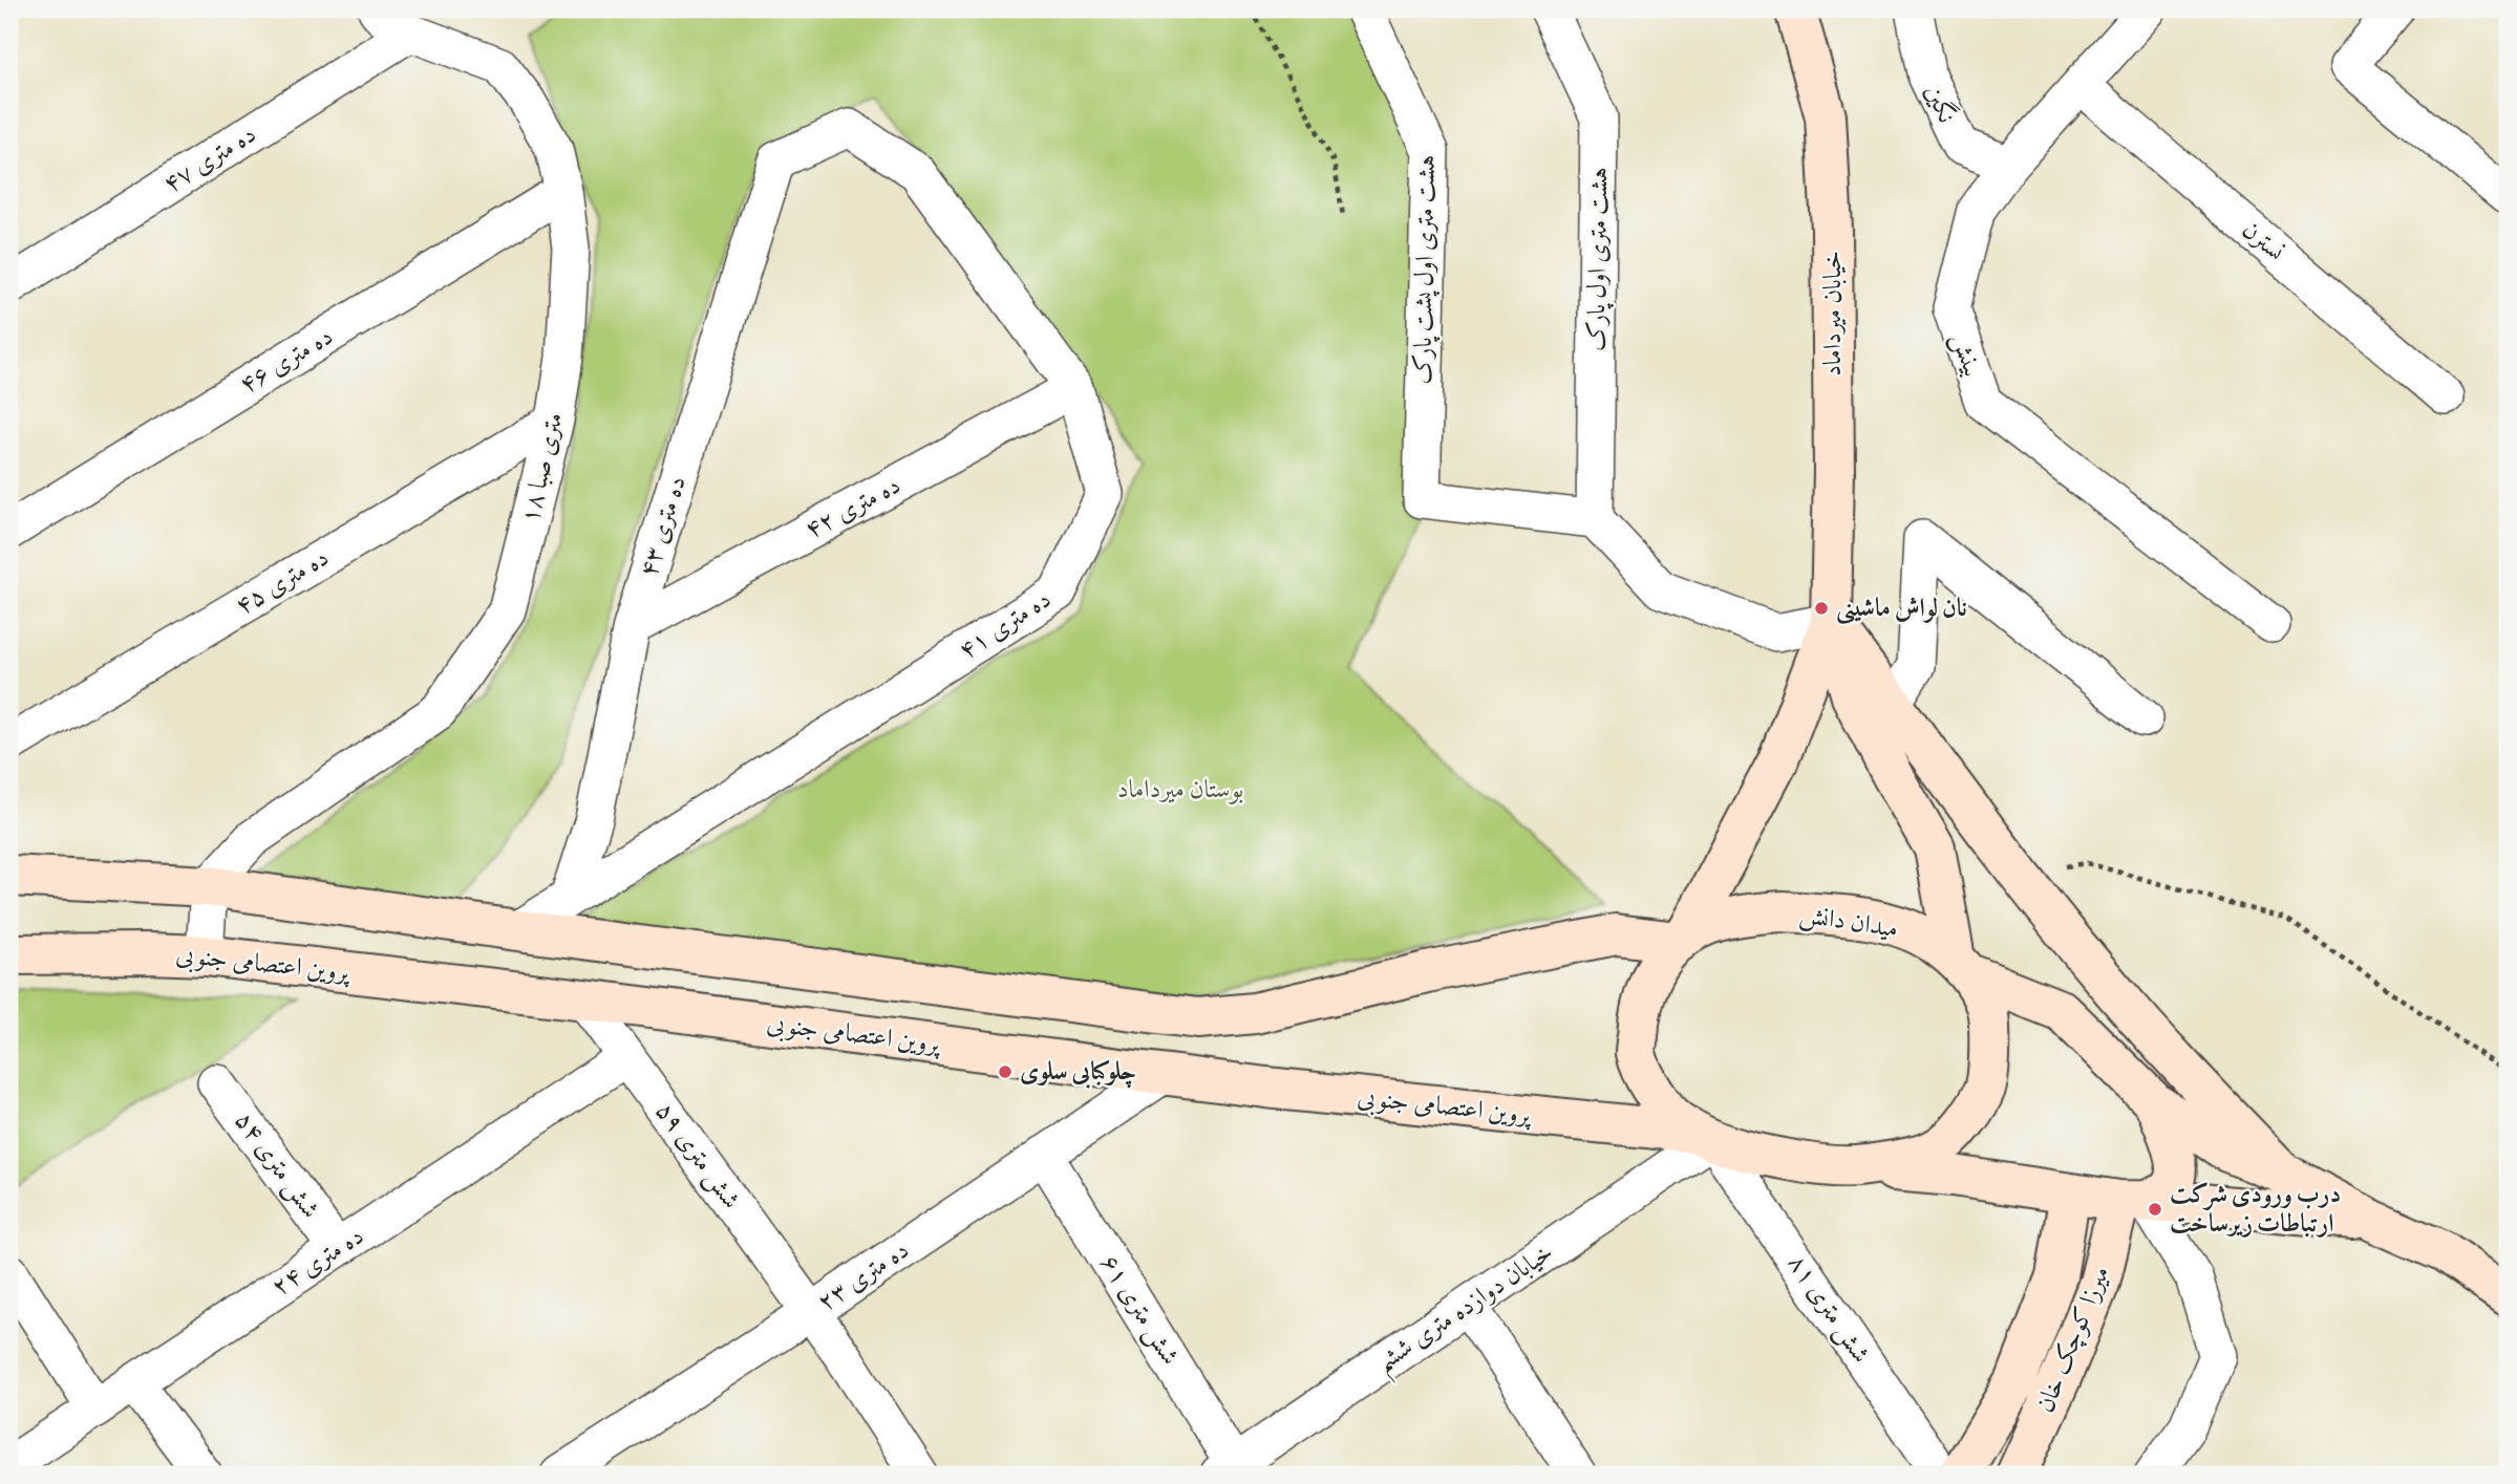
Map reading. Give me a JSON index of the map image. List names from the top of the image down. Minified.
{"streets":{"main road":["خیابان میرداماد","میدان دانش","پروین اعتصامی جنوبی","میرزا کوچک خان"],"street":["نگین","ده متری ۴۷","نسترن","هشت متری اول پارک","هشت متری اول پشت پارک","بینش","ده متری ۴۶","متری صبا ۱۸","ده متری ۴۲","ده متری ۴۳","ده متری ۴۵","ده متری ۴۱","شش متری ۵۹","شش متری ۵۴","ده متری ۲۴","ده متری ۲۳","خیابان دوازده متری ششم","شش متری ۸۱","شش متری ۶۱"]},"crossings":[["نگین","بینش"],["ده متری ۴۷","متری صبا ۱۸"],["نسترن","بینش"],["هشت متری اول پارک","هشت متری اول پشت پارک"],["ده متری ۴۶","متری صبا ۱۸"],["متری صبا ۱۸","ده متری ۴۵"],["ده متری ۴۲","ده متری ۴۳"],["ده متری ۴۲","ده متری ۴۱"],["ده متری ۴۳","ده متری ۴۱"],["میدان دانش","پروین اعتصامی جنوبی"],["میدان دانش","خیابان دوازده متری ششم"],["میدان دانش","شش متری ۸۱"],["پروین اعتصامی جنوبی","شش متری ۵۹"],["پروین اعتصامی جنوبی","ده متری ۲۳"],["پروین اعتصامی جنوبی","خیابان دوازده متری ششم"],["پروین اعتصامی جنوبی","شش متری ۸۱"],["شش متری ۵۹","ده متری ۲۴"],["شش متری ۵۹","ده متری ۲۳"],["شش متری ۵۴","ده متری ۲۴"],["ده متری ۲۳","شش متری ۶۱"],["خیابان دوازده متری ششم","شش متری ۸۱"],["خیابان دوازده متری ششم","شش متری ۶۱"]],"parks":["بوستان میرداماد"],"places":["نان لواش ماشینی","چلوکبابی سلوی","درب ورودی شرکت ارتباطات زیرساخت"]}
